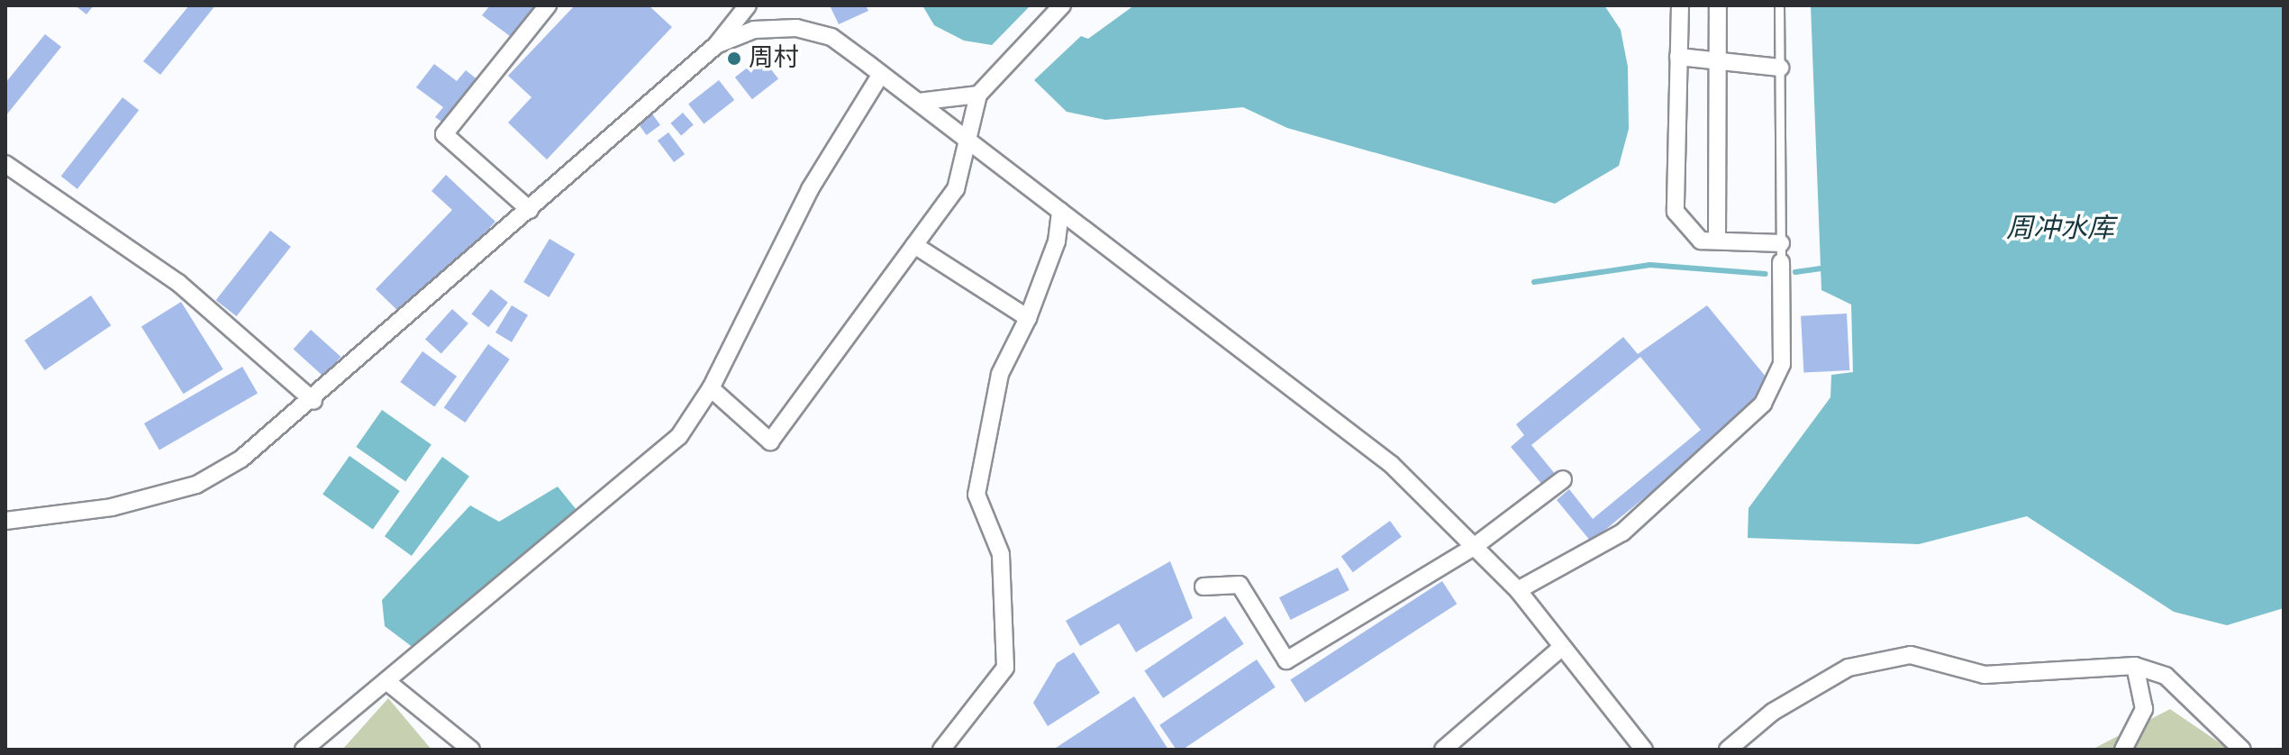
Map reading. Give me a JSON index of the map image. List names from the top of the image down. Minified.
{"water":["周冲水库"],"places":["周村"]}
